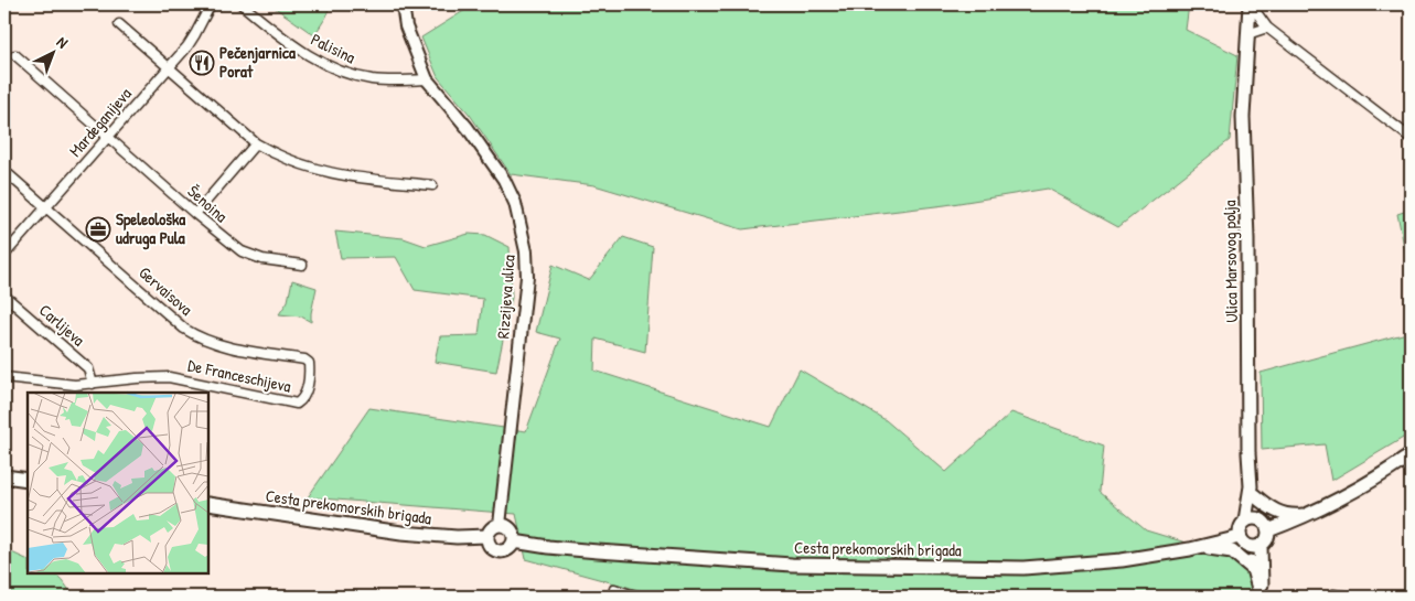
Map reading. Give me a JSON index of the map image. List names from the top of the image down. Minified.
{"streets":{"main road":["Ulica Marsovog polja","Cesta prekomorskih brigada"],"street":["Palisina","Mardeganijeva","Šenoina","Gervaisova","Rizzijeva ulica","Carlijeva","De Franceschijeva"]},"crossings":[["Palisina","Rizzijeva ulica"],["Mardeganijeva","Šenoina"],["Mardeganijeva","Gervaisova"],["Ulica Marsovog polja","Cesta prekomorskih brigada"],["Gervaisova","De Franceschijeva"],["Rizzijeva ulica","Cesta prekomorskih brigada"],["Carlijeva","De Franceschijeva"]],"places":{"restaurant":["Pečenjarnica Porat"],"office":["Speleološka udruga Pula"]},"north":"top right"}
